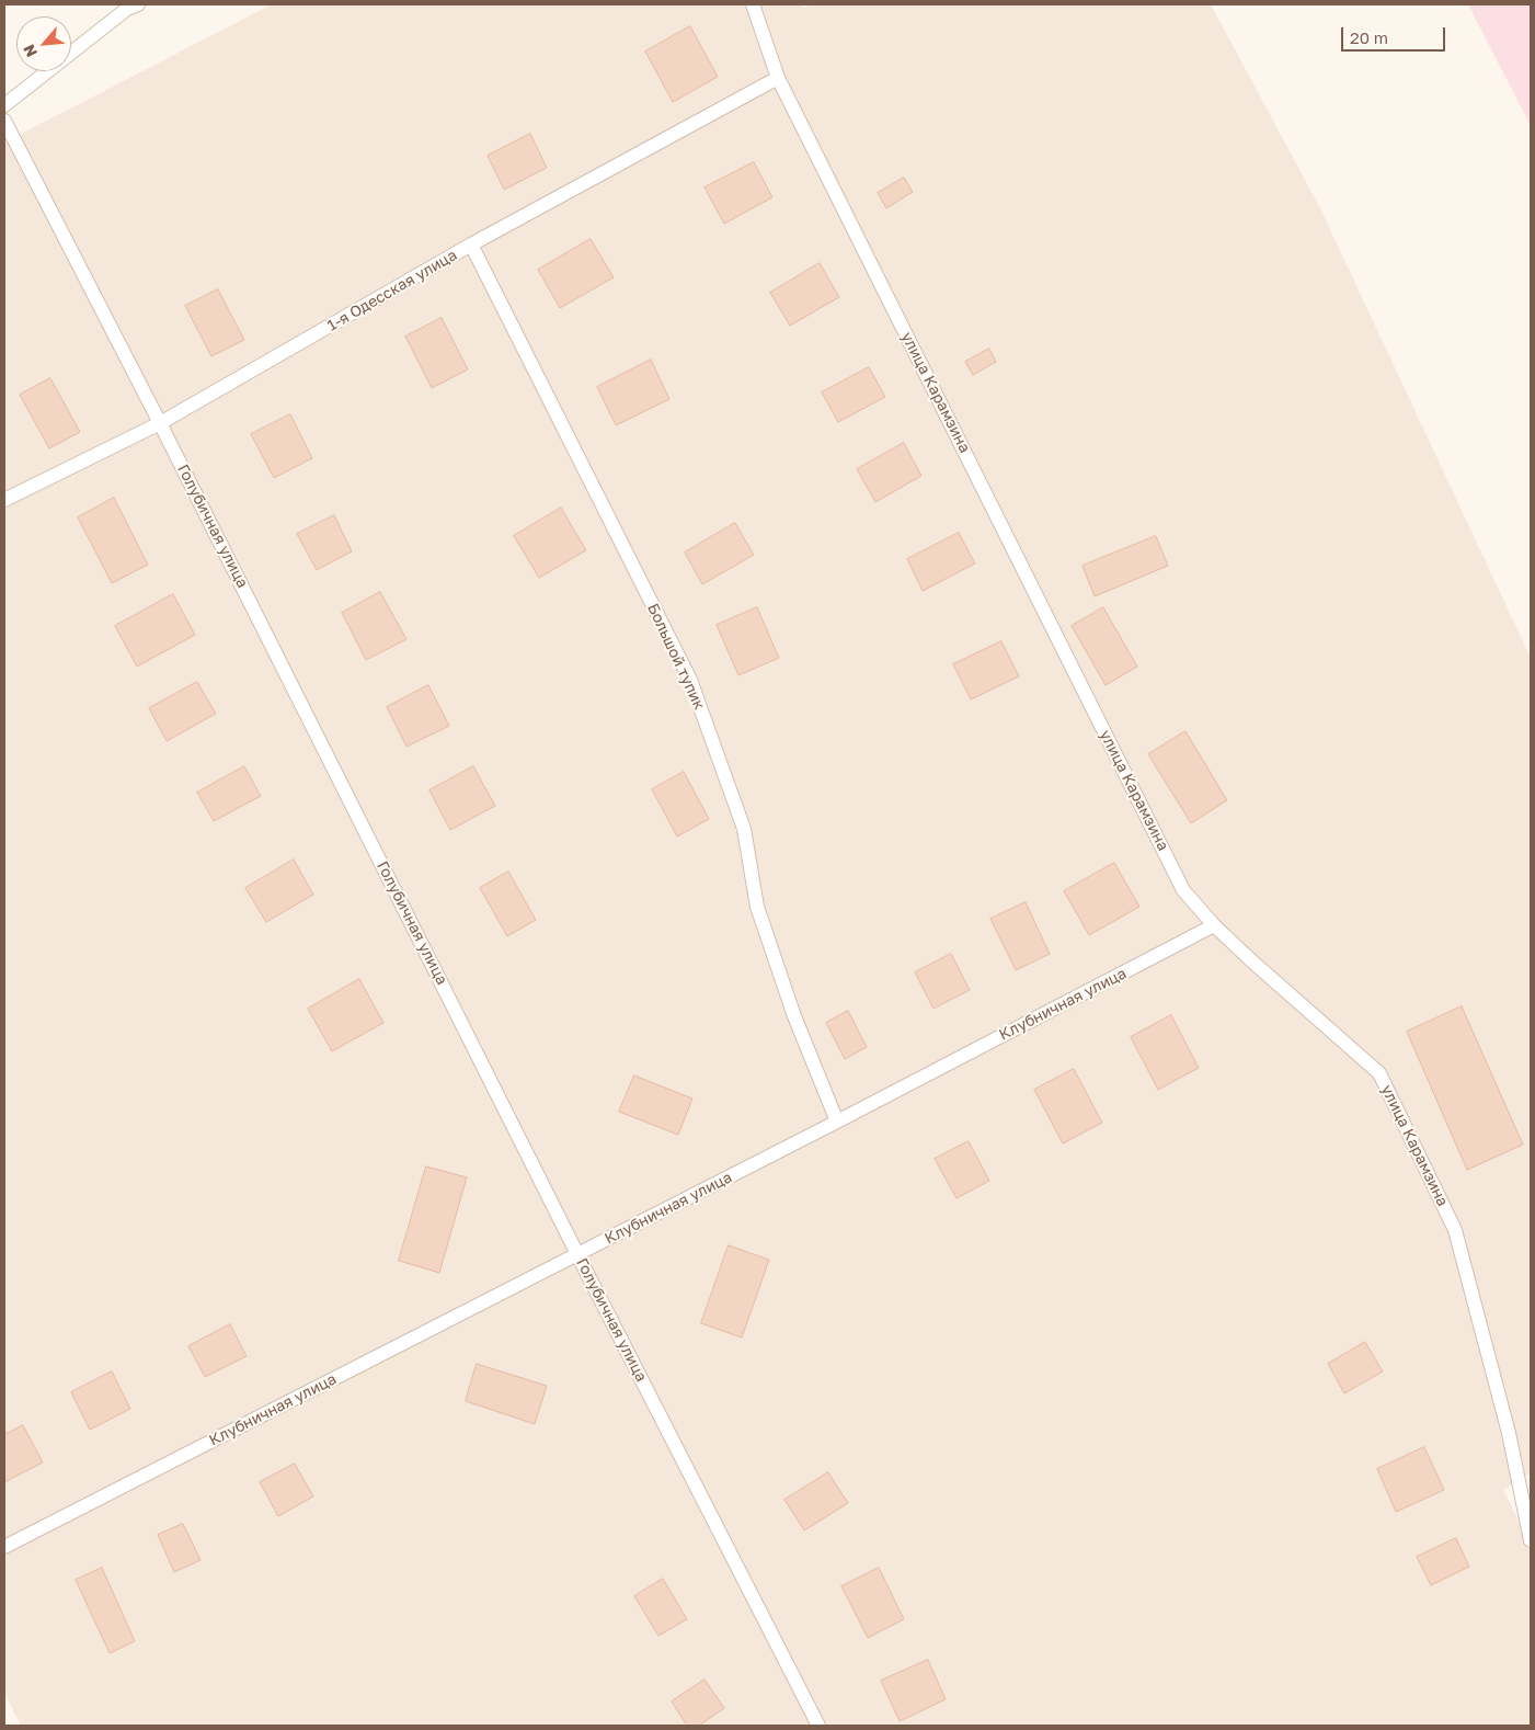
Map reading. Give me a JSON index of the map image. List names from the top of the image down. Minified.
{"streets":{"lane":["1-я Одесская улица","улица Карамзина","Голубичная улица","Большой тупик","Клубничная улица"]},"crossings":[["1-я Одесская улица","улица Карамзина"],["1-я Одесская улица","Голубичная улица"],["1-я Одесская улица","Большой тупик"],["улица Карамзина","Клубничная улица"],["Голубичная улица","Клубничная улица"],["Большой тупик","Клубничная улица"]],"scale_bar":"20 m","north":"bottom left"}
